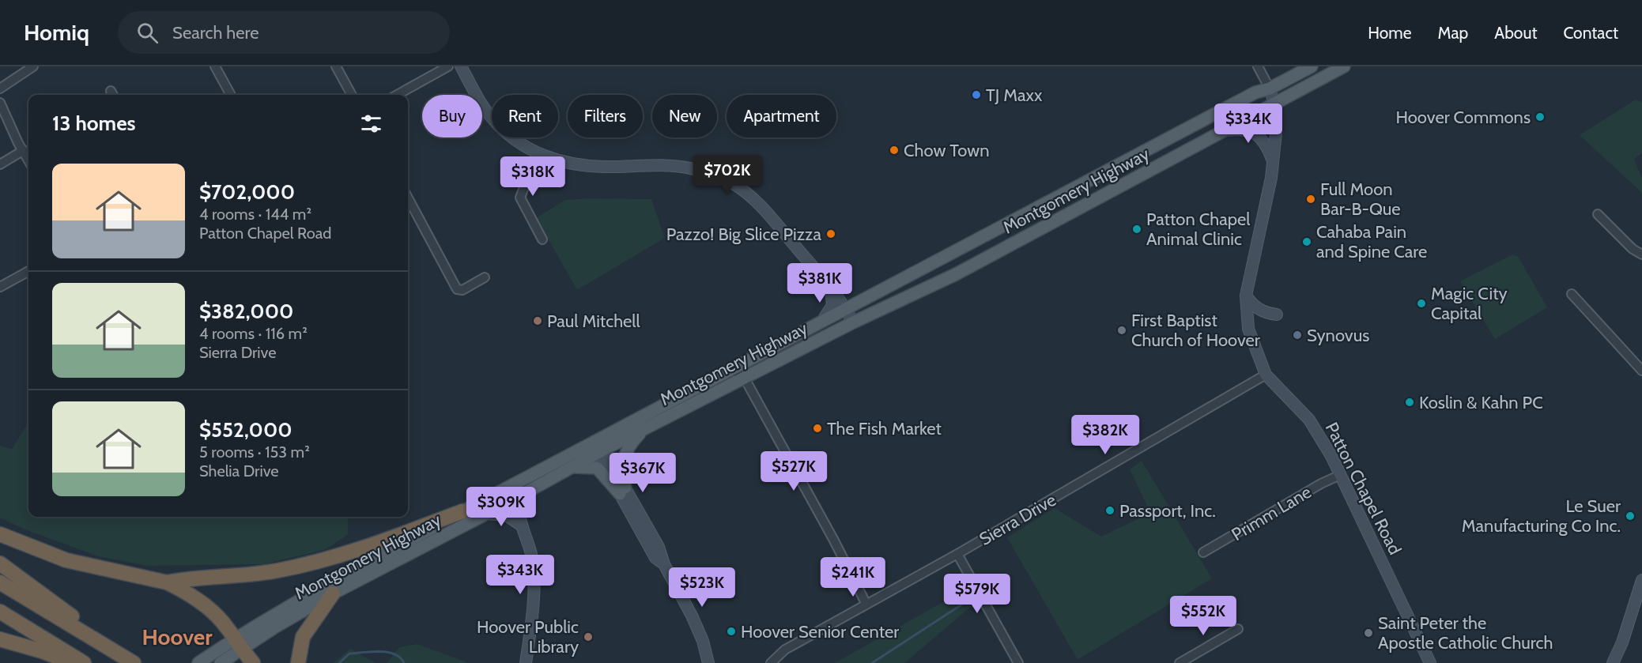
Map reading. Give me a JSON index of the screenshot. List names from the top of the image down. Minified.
{"streets":{"main road":["Montgomery Highway"],"street":["Patton Chapel Road","Primm Lane","Sierra Drive"]},"crossings":[["Montgomery Highway","Patton Chapel Road"],["Patton Chapel Road","Primm Lane"],["Patton Chapel Road","Sierra Drive"]],"districts":["Hoover"],"places":["TJ Maxx","Hoover Commons","Chow Town","Full Moon Bar-B-Que","Patton Chapel Animal Clinic","Pazzo! Big Slice Pizza","Cahaba Pain and Spine Care","Magic City Capital","Paul Mitchell","First Baptist Church of Hoover","Synovus","Koslin & Kahn PC","The Fish Market","Passport, Inc.","Le Suer Manufacturing Co Inc.","Hoover Senior Center","Saint Peter the Apostle Catholic Church","Hoover Public Library"],"page":{"header":"Homiq","search":"Search here","nav":["Home","Map","About","Contact"],"chip":["Buy","Rent","Filters","New","Apartment"],"heading":"13 homes","price":["$334K","$702K","$318K","$381K","$382K","$527K","$367K","$309K","$343K","$241K","$523K","$579K","$552K"],"list":[{"name":"$702,000","note":"4 rooms · 144 m² · Patton Chapel Road"},{"name":"$382,000","note":"4 rooms · 116 m² · Sierra Drive"},{"name":"$552,000","note":"5 rooms · 153 m² · Shelia Drive"}]}}
